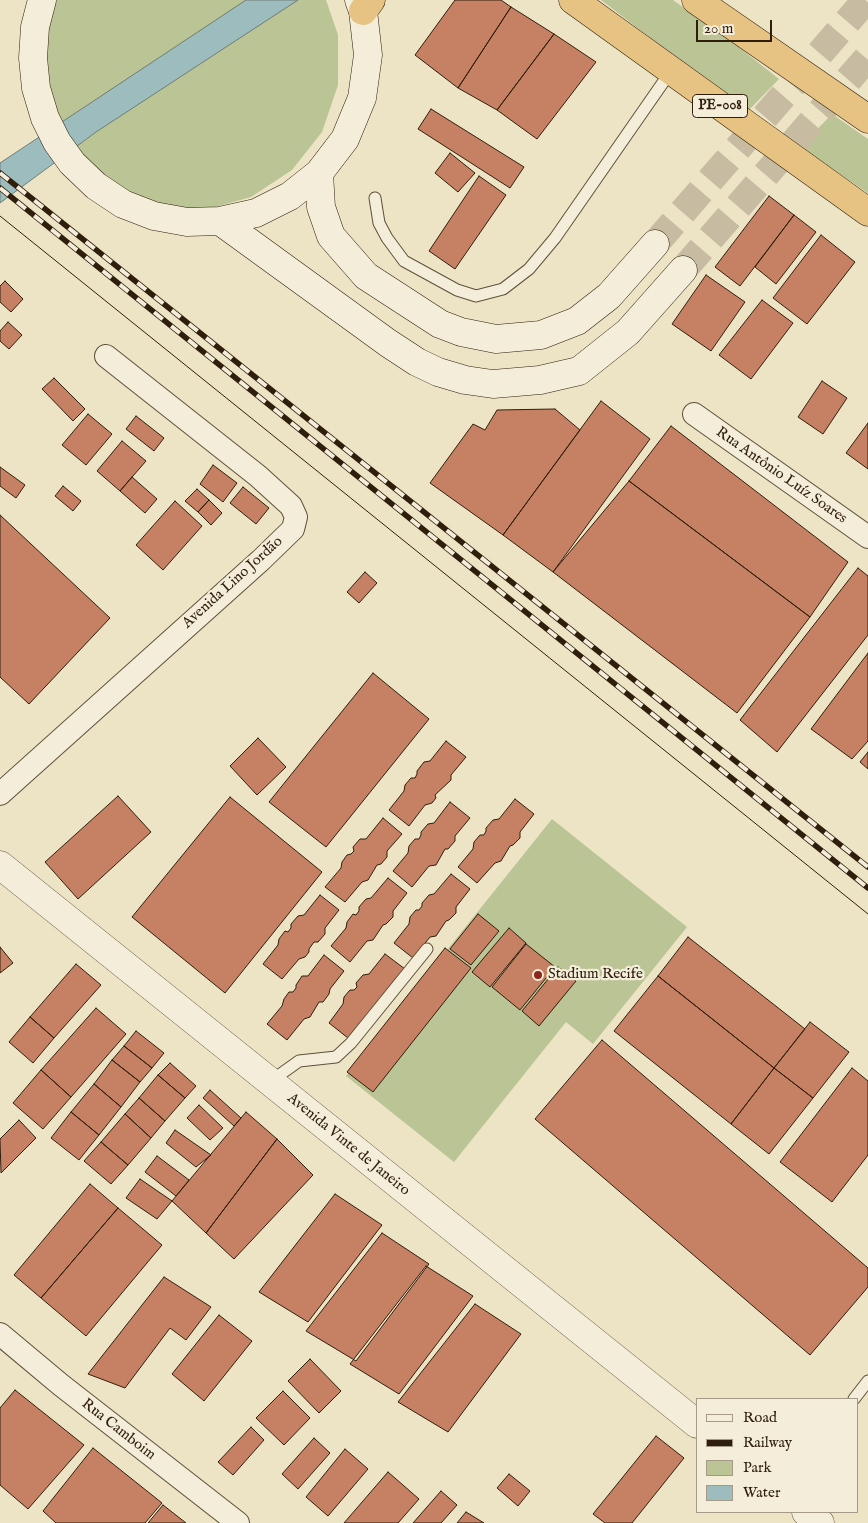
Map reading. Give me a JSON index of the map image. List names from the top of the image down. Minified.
{"streets":{"highway":["PE-008"],"main road":["Avenida Vinte de Janeiro"],"street":["Rua Antônio Luíz Soares","Avenida Lino Jordão","Rua Camboim"]},"places":["Stadium Recife"],"legend":["Road","Railway","Park","Water"],"scale_bar":"20 m"}
